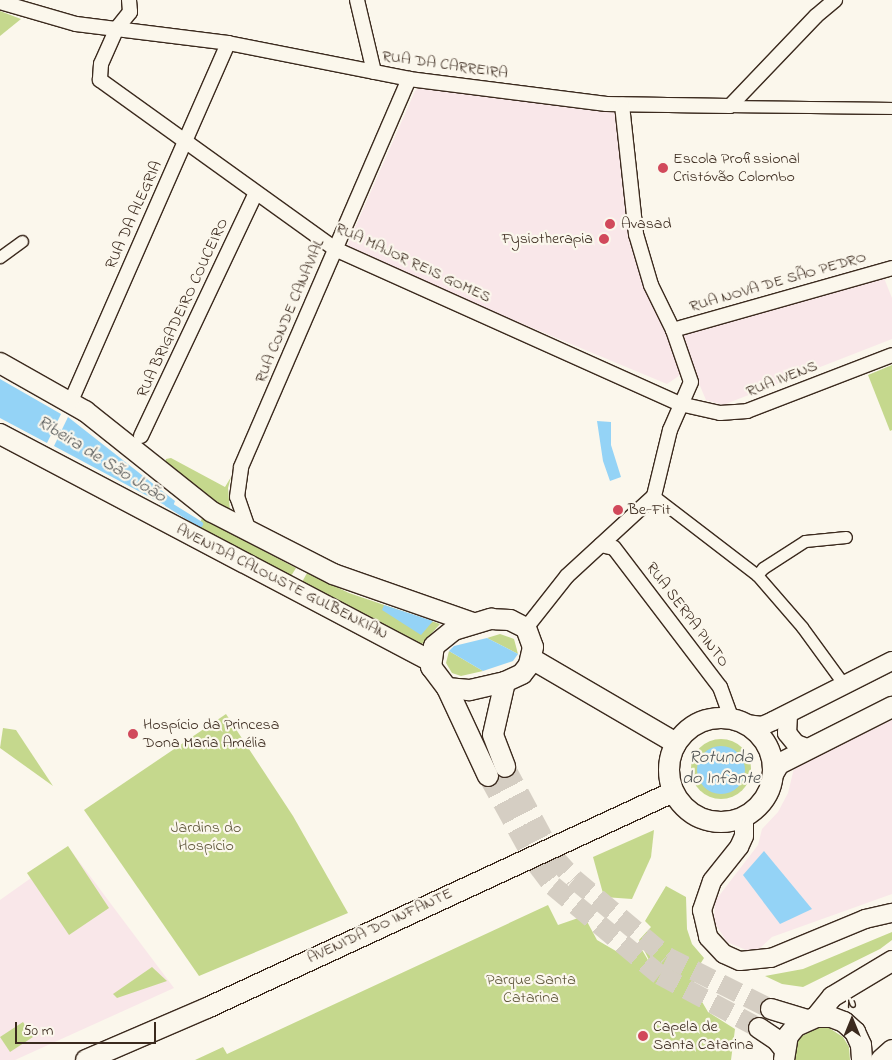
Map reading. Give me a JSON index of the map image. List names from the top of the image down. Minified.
{"streets":{"main road":["AVENIDA CALOUSTE GULBENKIAN","AVENIDA DO INFANTE"],"street":["RUA DA CARREIRA","RUA DA ALEGRIA","RUA MAJOR REIS GOMES","RUA NOVA DE SÃO PEDRO","RUA BRIGADEIRO COUCEIRO","RUA CONDE CANAVIAL","RUA IVENS","RUA SERPA PINTO"]},"crossings":[["RUA DA CARREIRA","RUA DA ALEGRIA"],["RUA DA CARREIRA","RUA MAJOR REIS GOMES"],["RUA DA CARREIRA","RUA CONDE CANAVIAL"],["RUA DA ALEGRIA","RUA MAJOR REIS GOMES"],["RUA MAJOR REIS GOMES","RUA BRIGADEIRO COUCEIRO"],["RUA MAJOR REIS GOMES","RUA CONDE CANAVIAL"],["RUA MAJOR REIS GOMES","RUA IVENS"],["RUA SERPA PINTO","AVENIDA DO INFANTE"]],"water":["Ribeira de São João","Rotunda do Infante"],"parks":["Jardins do Hospício","Parque Santa Catarina"],"places":["Escola Profissional Cristóvão Colombo","Avasad","Fysiotherapia","Be-Fit","Hospício da Princesa Dona Maria Amélia","Capela de Santa Catarina"],"scale_bar":"50 m","north":"top"}
